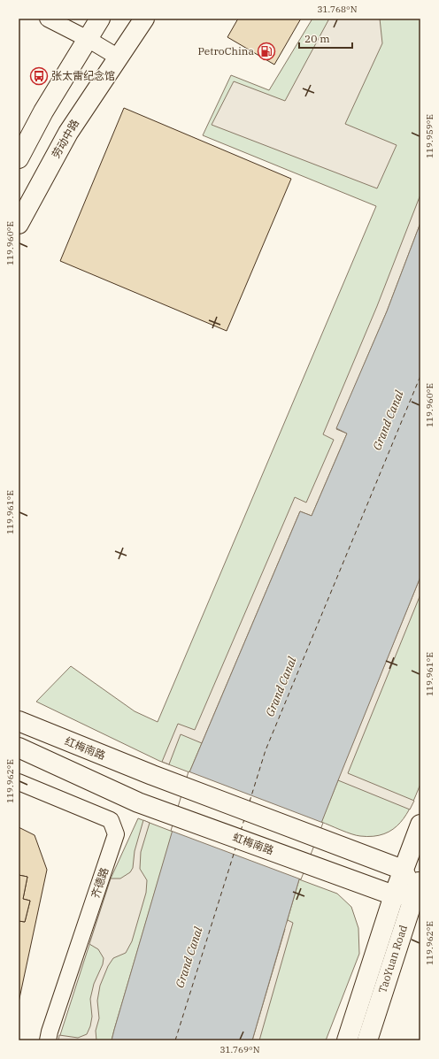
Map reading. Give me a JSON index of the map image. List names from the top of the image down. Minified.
{"streets":{"street":["劳动中路","红梅南路","虹梅南路","齐德路","TaoYuan Road"]},"water":["Grand Canal"],"places":{"fuel station":["PetroChina"],"bus stop":["张太雷纪念馆"]},"scale_bar":"20 m","coordinates":["31.768°N","119.959°E","119.960°E","119.961°E","119.962°E","31.769°N"]}
